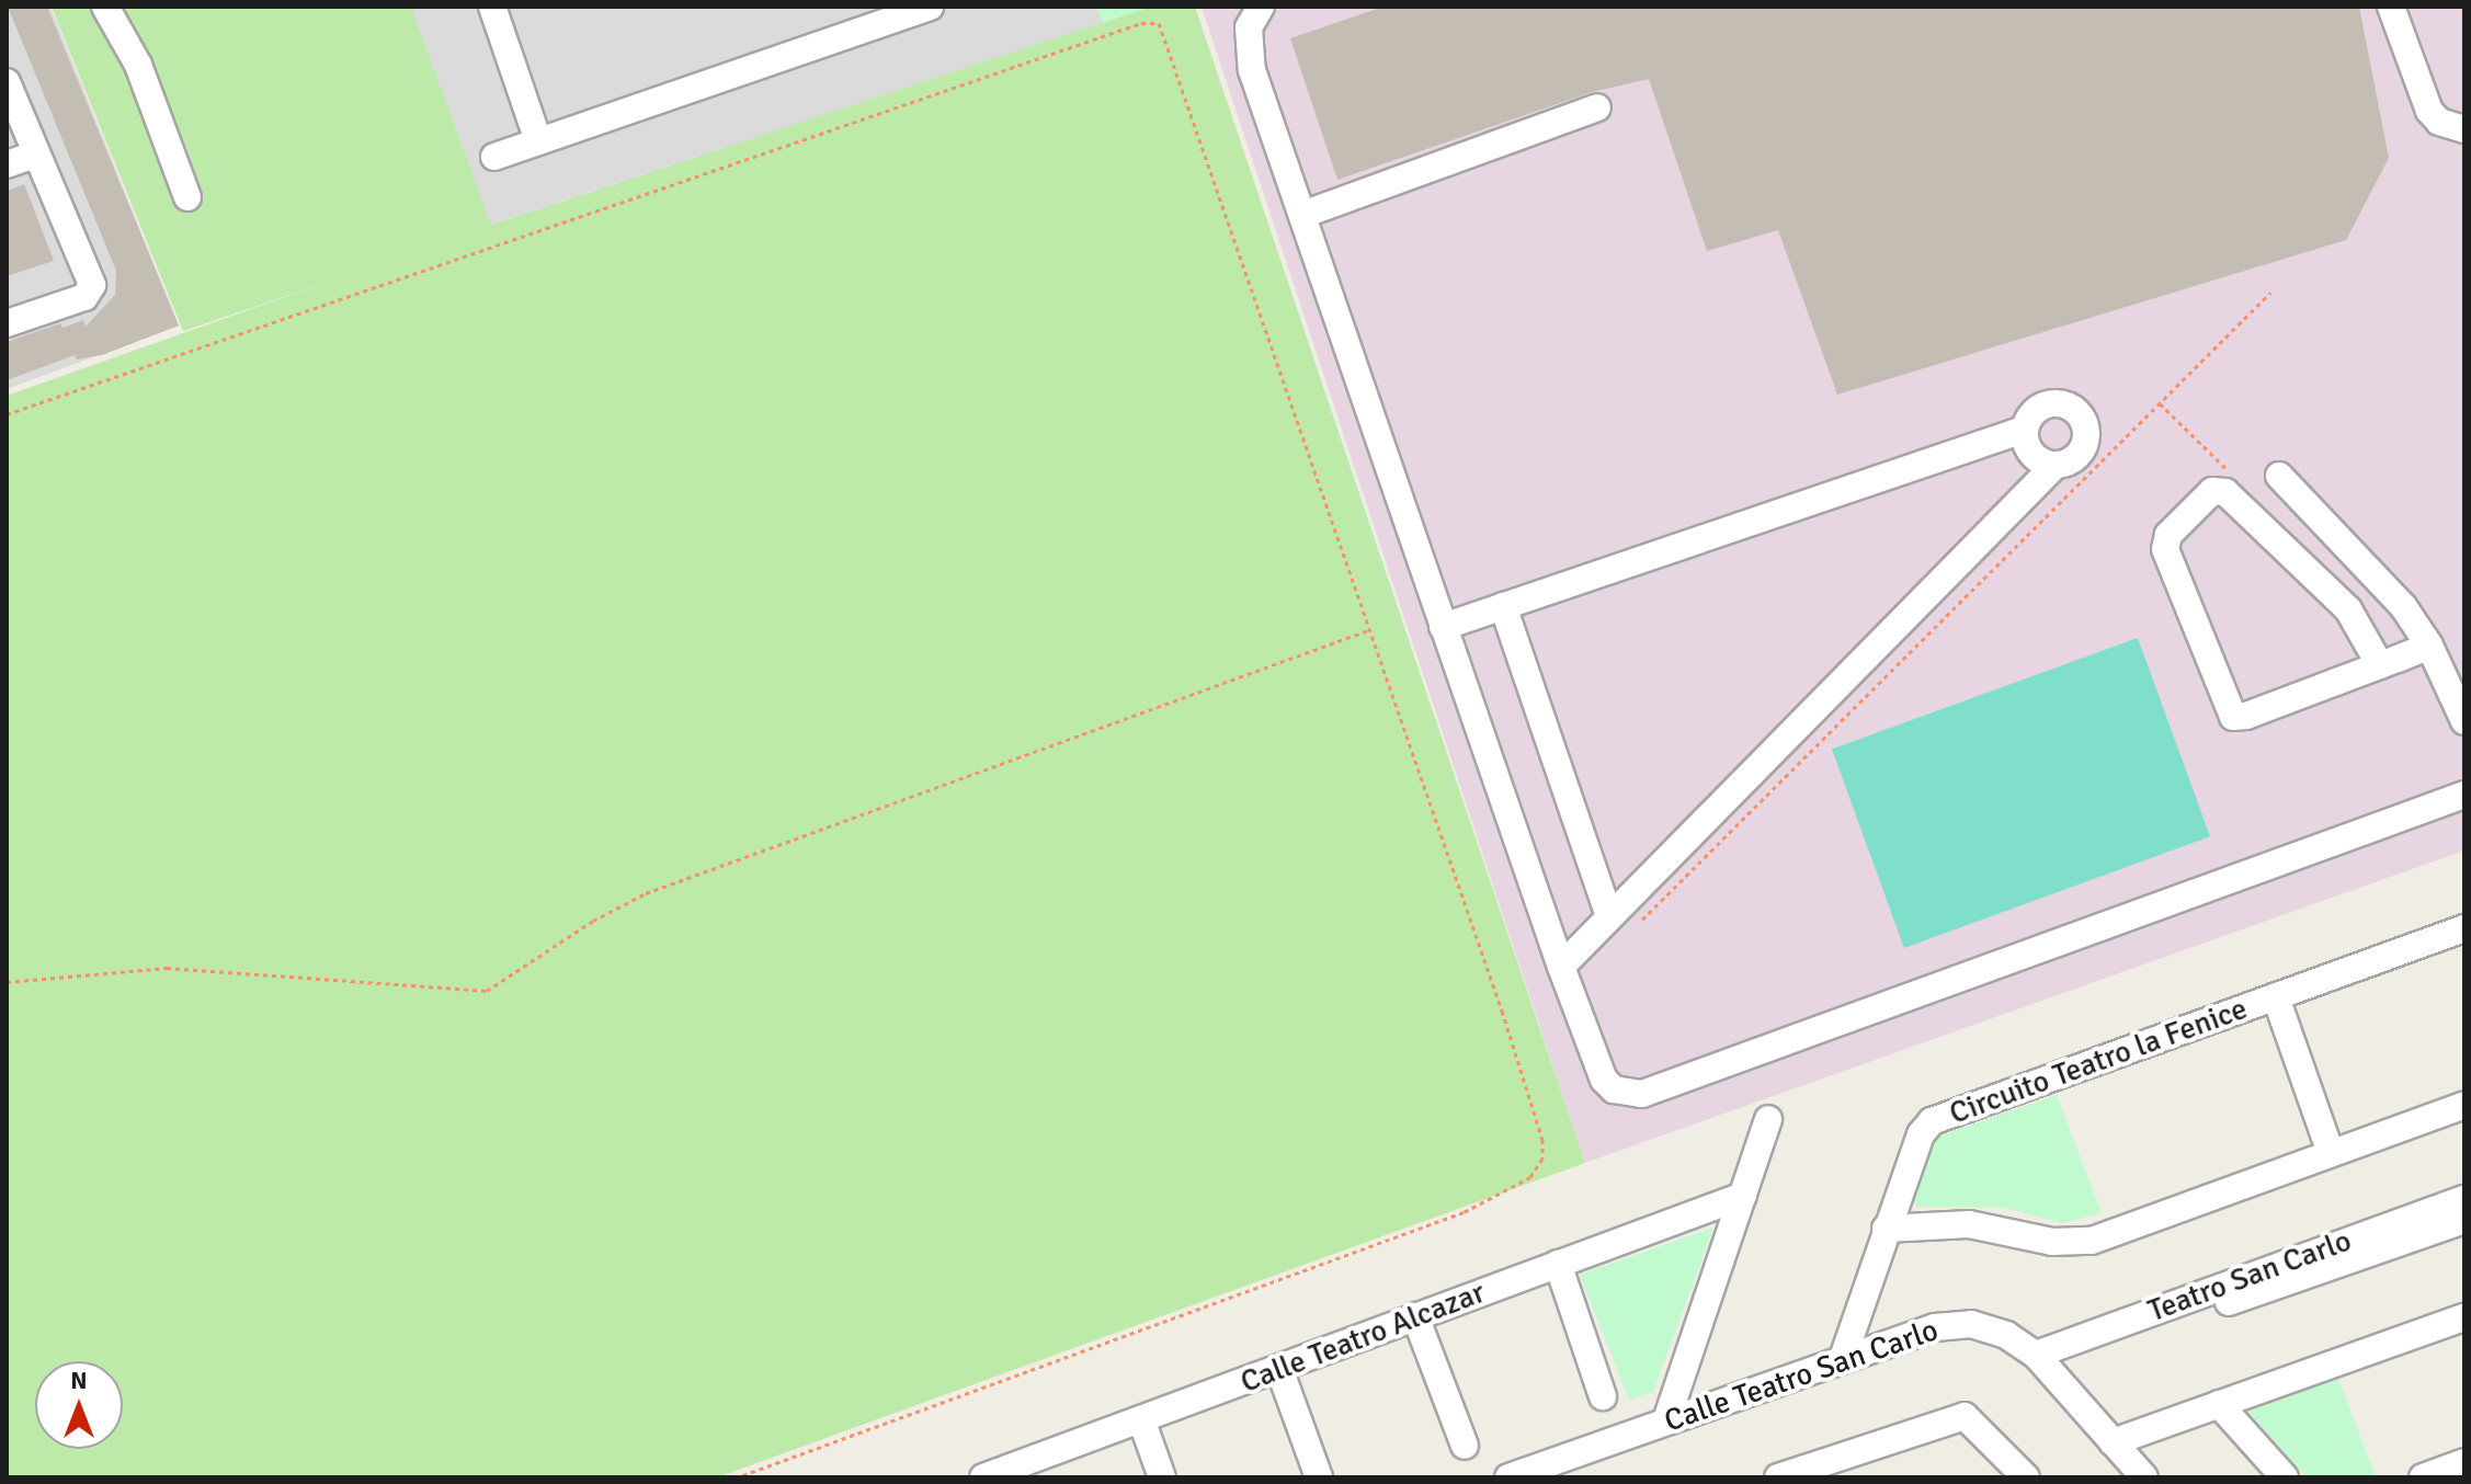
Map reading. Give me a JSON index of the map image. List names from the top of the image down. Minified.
{"streets":{"street":["Circuito Teatro la Fenice","Teatro San Carlo","Calle Teatro Alcazar","Calle Teatro San Carlo"]},"crossings":[["Circuito Teatro la Fenice","Calle Teatro San Carlo"],["Teatro San Carlo","Calle Teatro San Carlo"]],"north":"top"}
